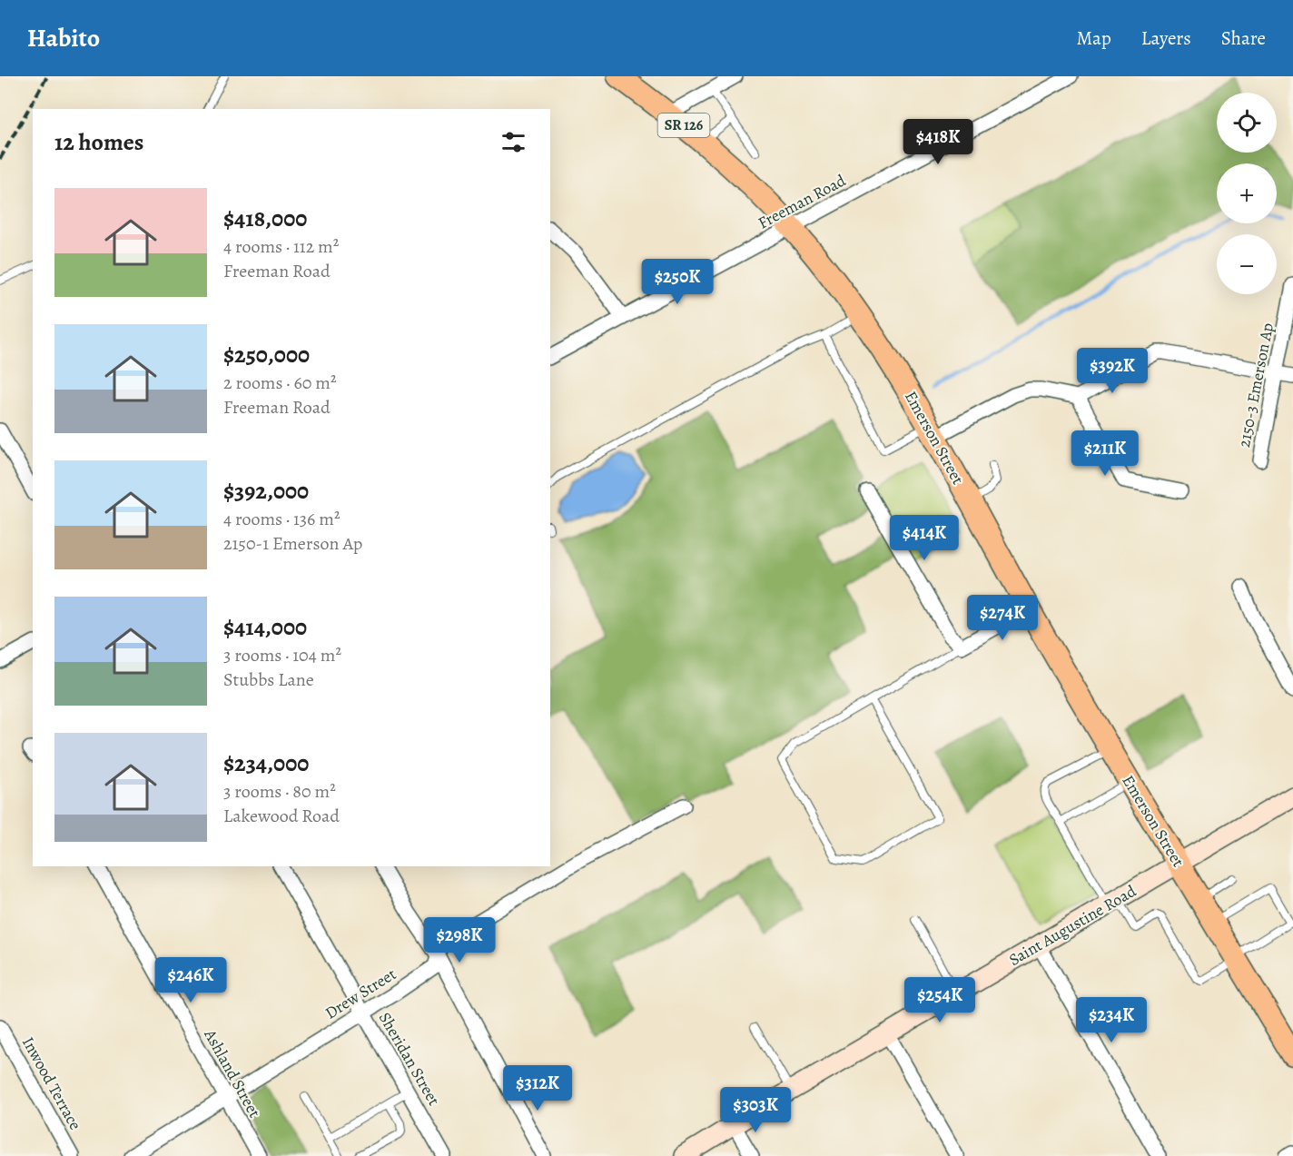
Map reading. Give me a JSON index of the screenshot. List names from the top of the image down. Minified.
{"streets":{"main road":["SR 126","Emerson Street","Saint Augustine Road"],"street":["Freeman Road","2150-3 Emerson Ap","Drew Street","Sheridan Street","Ashland Street","Inwood Terrace"]},"crossings":[["Freeman Road","Emerson Street"],["Emerson Street","Saint Augustine Road"],["Drew Street","Sheridan Street"],["Drew Street","Ashland Street"]],"page":{"header":"Habito","nav":["Map","Layers","Share"],"map_buttons":["+","−"],"heading":"12 homes","price":["$418K","$250K","$392K","$211K","$414K","$274K","$298K","$246K","$254K","$234K","$312K","$303K"],"list":[{"name":"$418,000","note":"4 rooms · 112 m² · Freeman Road"},{"name":"$250,000","note":"2 rooms · 60 m² · Freeman Road"},{"name":"$392,000","note":"4 rooms · 136 m² · 2150-1 Emerson Ap"},{"name":"$414,000","note":"3 rooms · 104 m² · Stubbs Lane"},{"name":"$234,000","note":"3 rooms · 80 m² · Lakewood Road"}]}}
